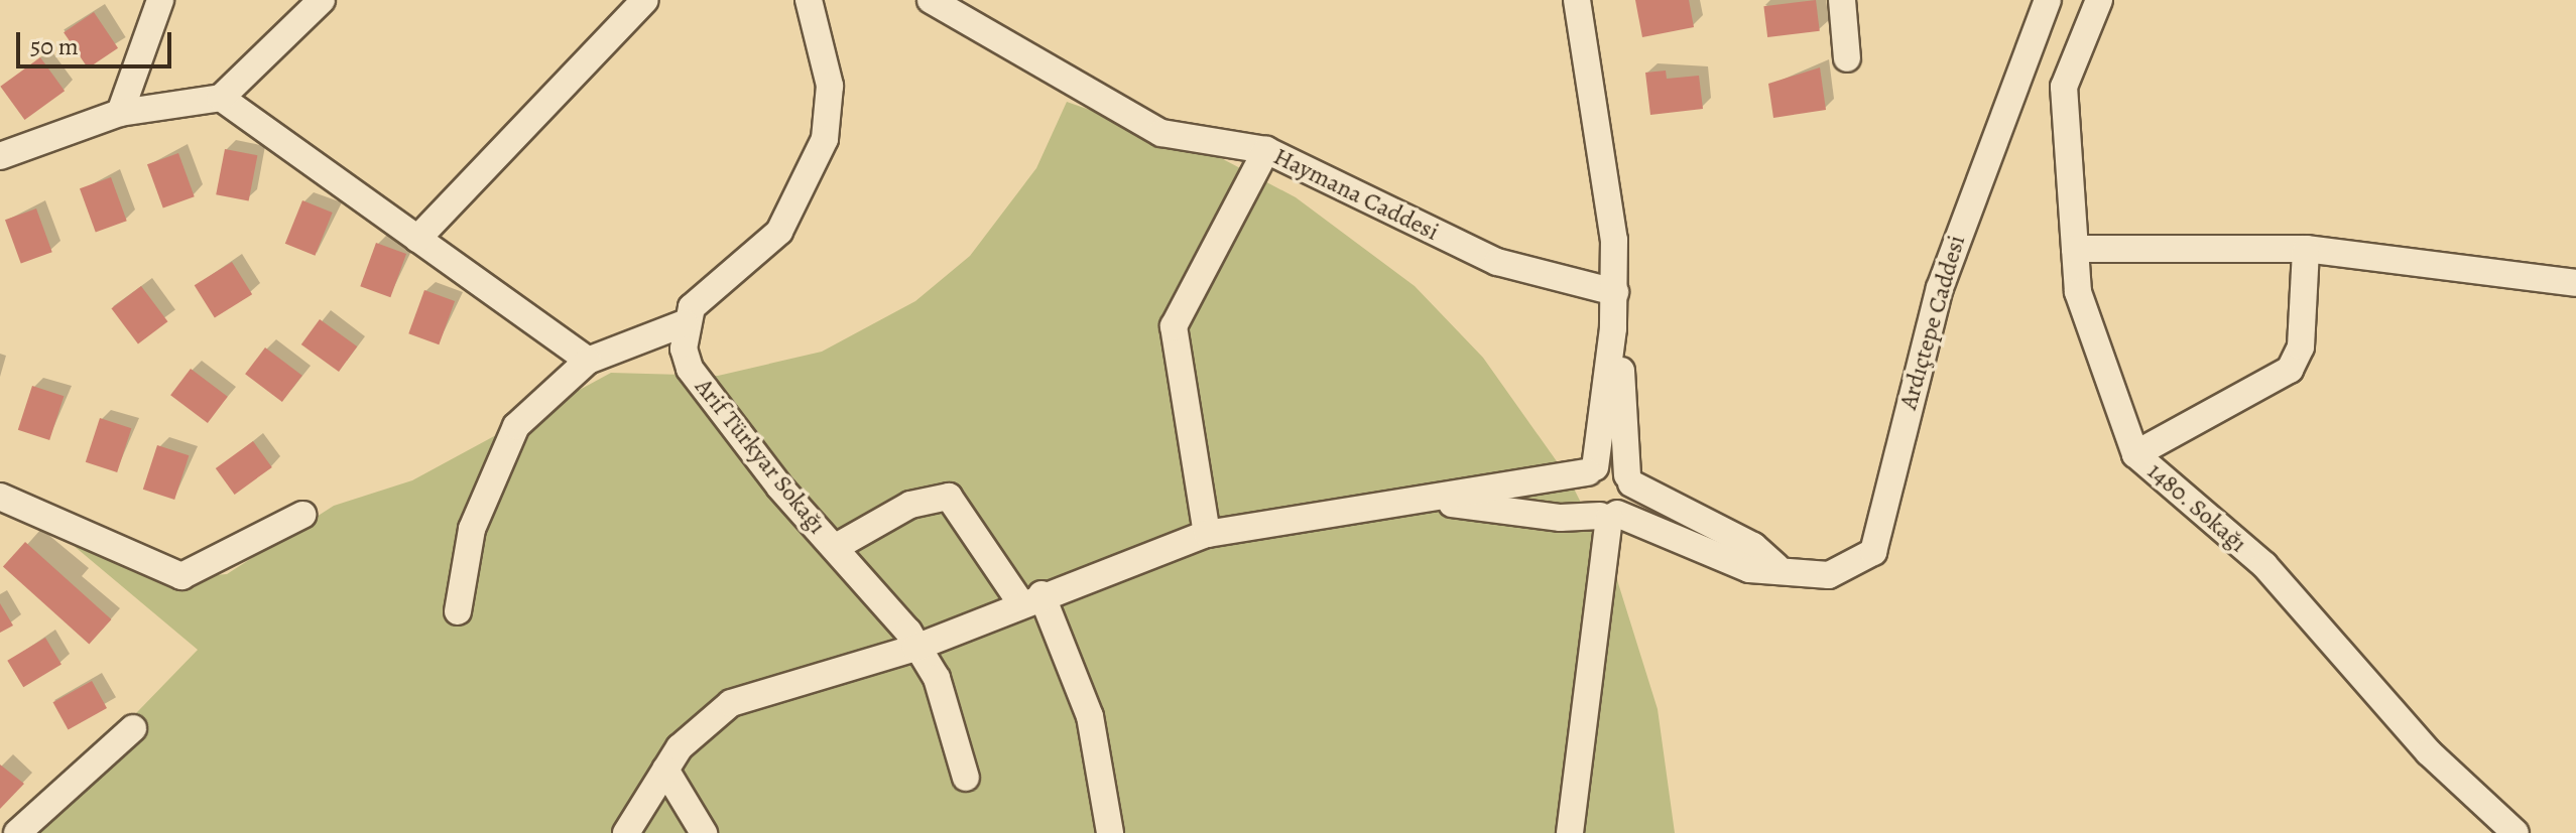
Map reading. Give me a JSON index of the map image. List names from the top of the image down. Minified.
{"streets":{"street":["Haymana Caddesi","Ardıçtepe Caddesi","Arif Türkyar Sokağı","1480. Sokağı"]},"scale_bar":"50 m"}
